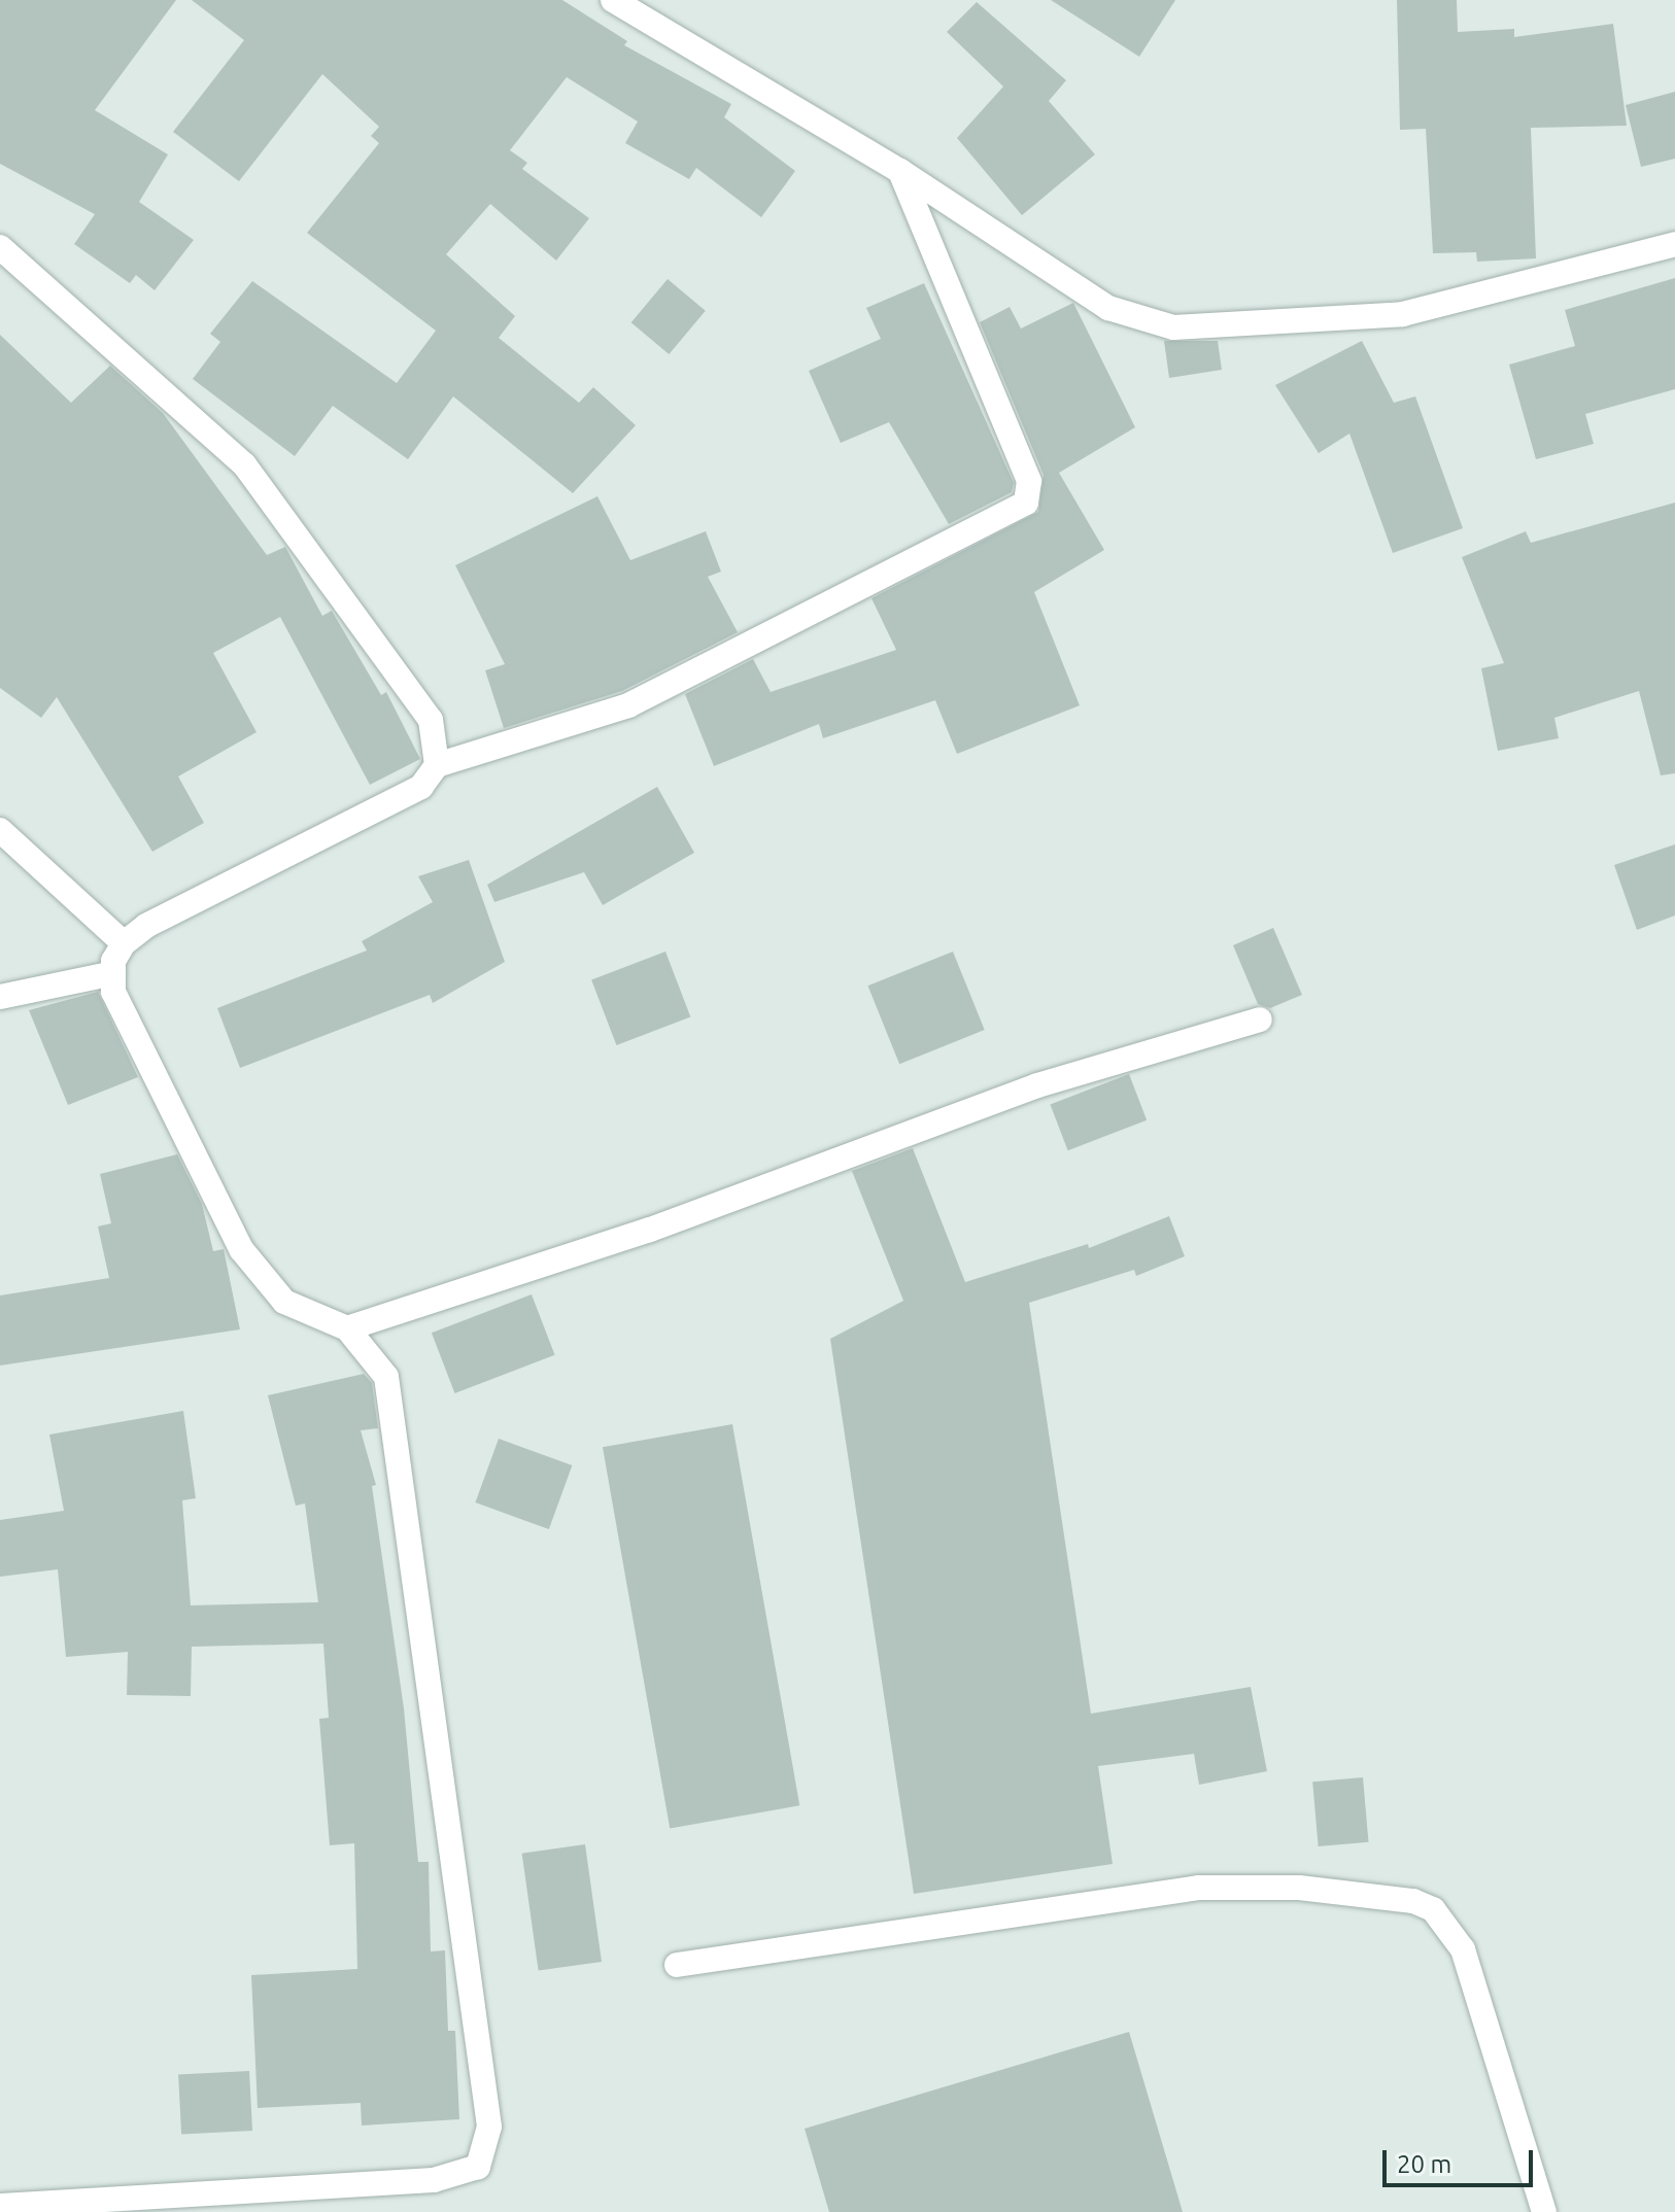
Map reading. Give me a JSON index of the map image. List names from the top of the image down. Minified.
{"scale_bar":"20 m"}
